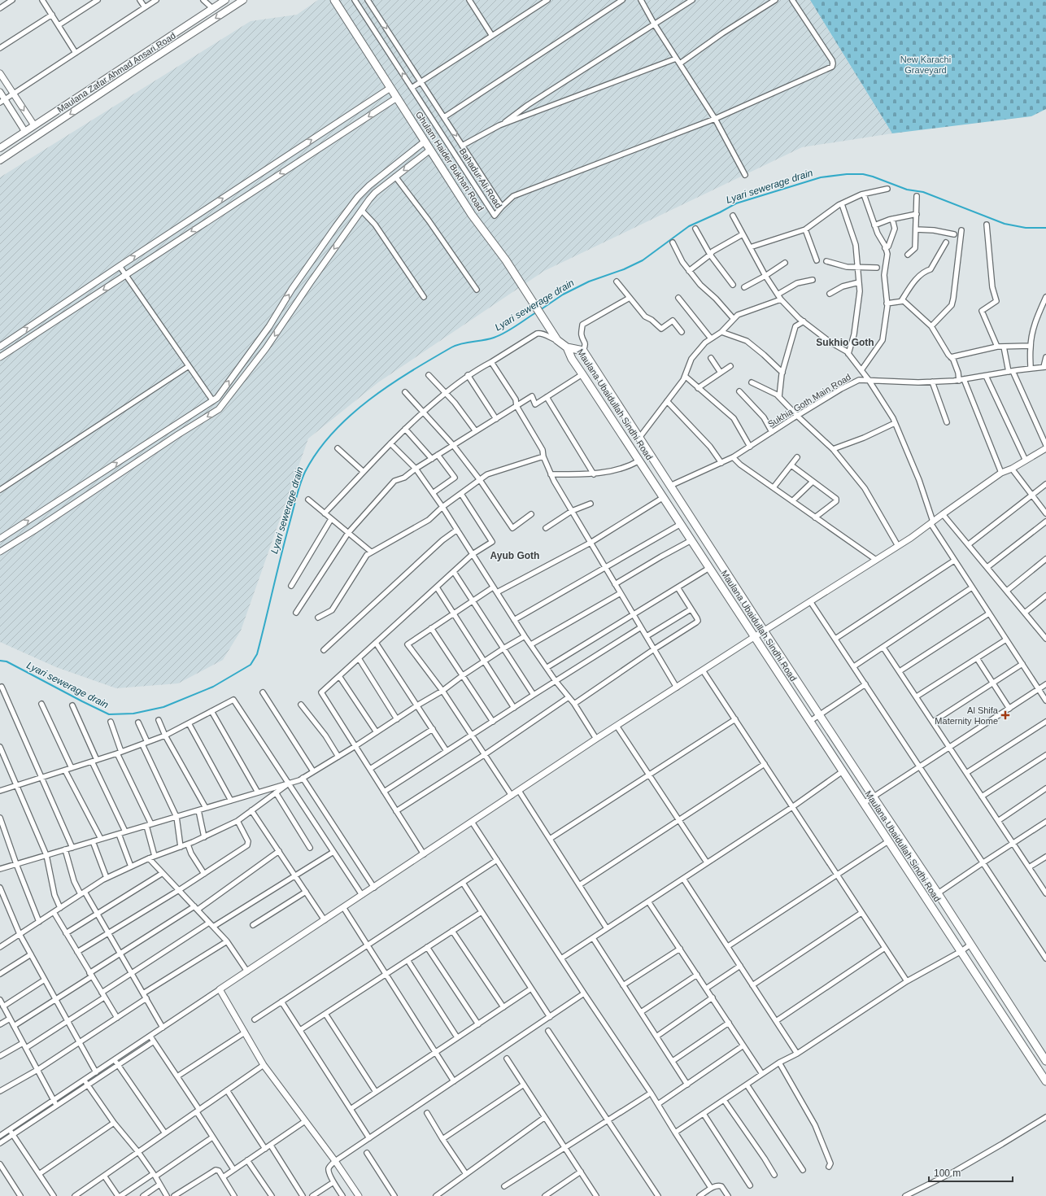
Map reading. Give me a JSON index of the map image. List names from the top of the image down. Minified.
{"streets":{"main road":["Maulana Zafar Ahmad Ansari Road","Ghulam Haider Bukhari Road","Maulana Ubaidullah Sindhi Road"],"street":["Bahadur Ali Road","Sukhia Goth Main Road"]},"crossings":[["Sukhia Goth Main Road","Maulana Ubaidullah Sindhi Road"]],"districts":["Sukhio Goth","Ayub Goth"],"water":["Lyari sewerage drain"],"parks":["New Karachi Graveyard"],"places":{"health":["Al Shifa Maternity Home"]},"scale_bar":"100 m"}
